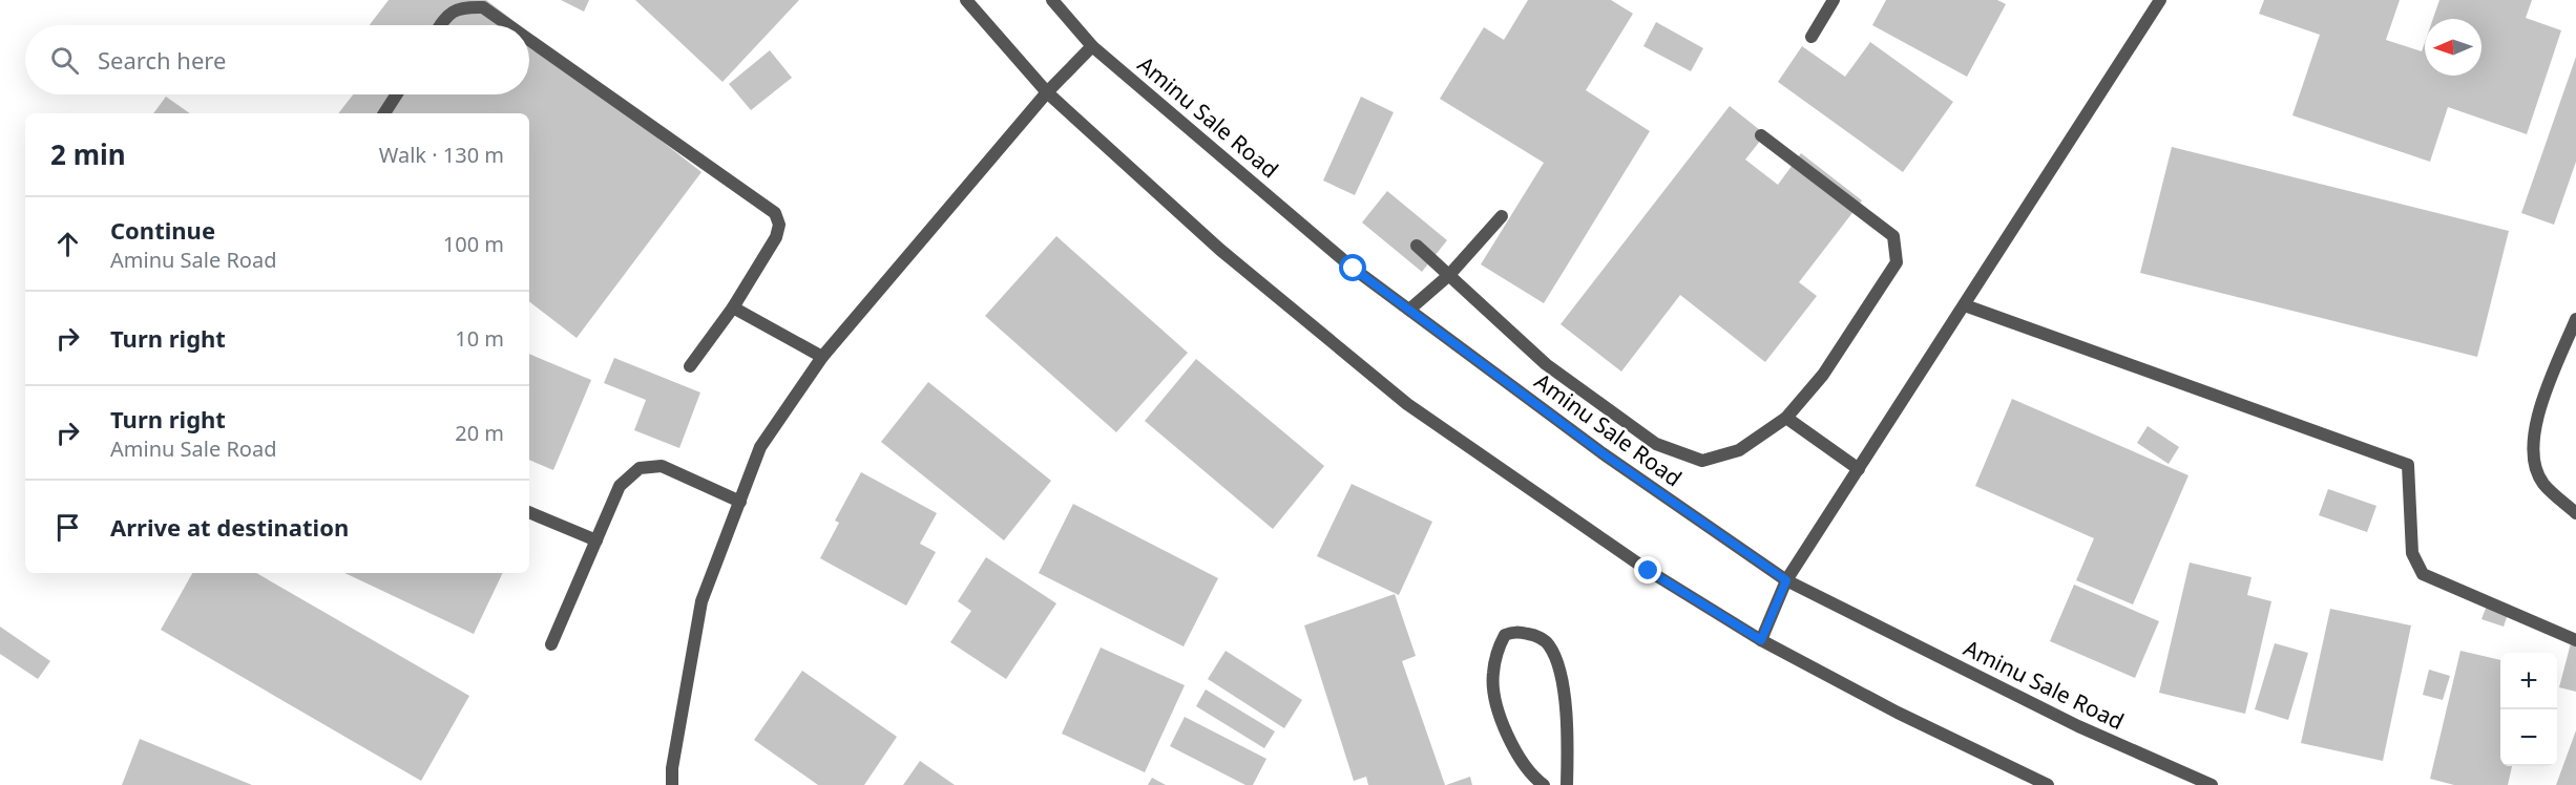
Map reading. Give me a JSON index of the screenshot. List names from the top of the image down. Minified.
{"streets":{"street":["Aminu Sale Road"]},"north":"left","page":{"search":"Search here","heading":["2 min","Walk · 130 m"],"list":[["Continue","Aminu Sale Road","100 m"],["Turn right","10 m"],["Turn right","Aminu Sale Road","20 m"],"Arrive at destination"],"map_buttons":["+","−"]}}
